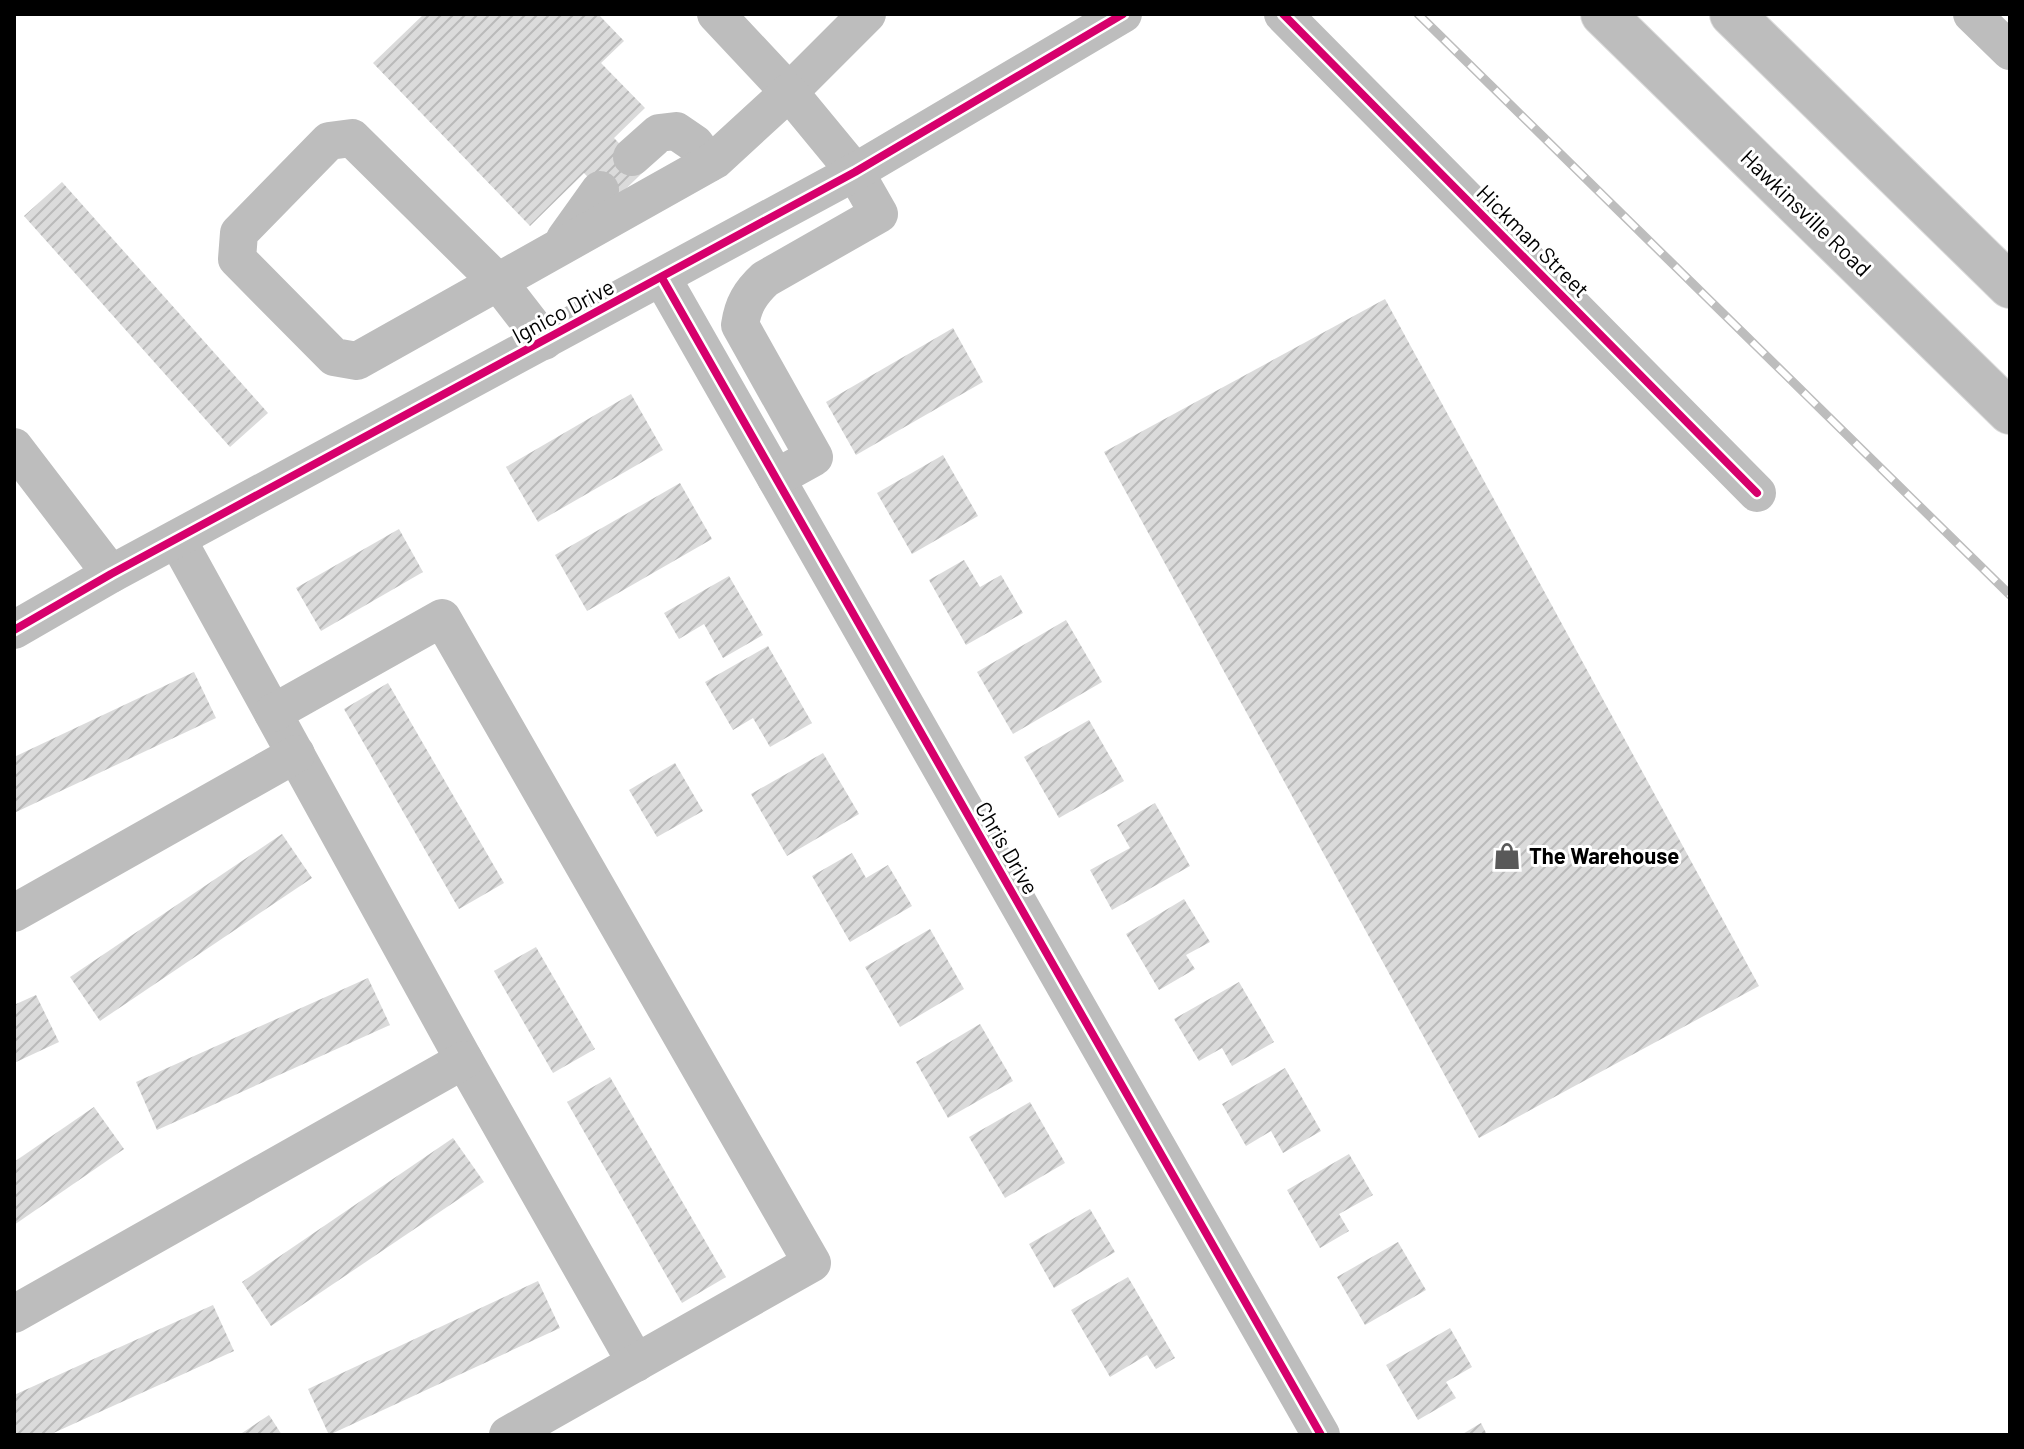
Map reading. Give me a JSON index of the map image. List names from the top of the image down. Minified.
{"streets":{"main road":["Hawkinsville Road"],"street":["Hickman Street","Ignico Drive","Chris Drive"]},"crossings":[["Ignico Drive","Chris Drive"]],"places":{"shop":["The Warehouse"]}}
